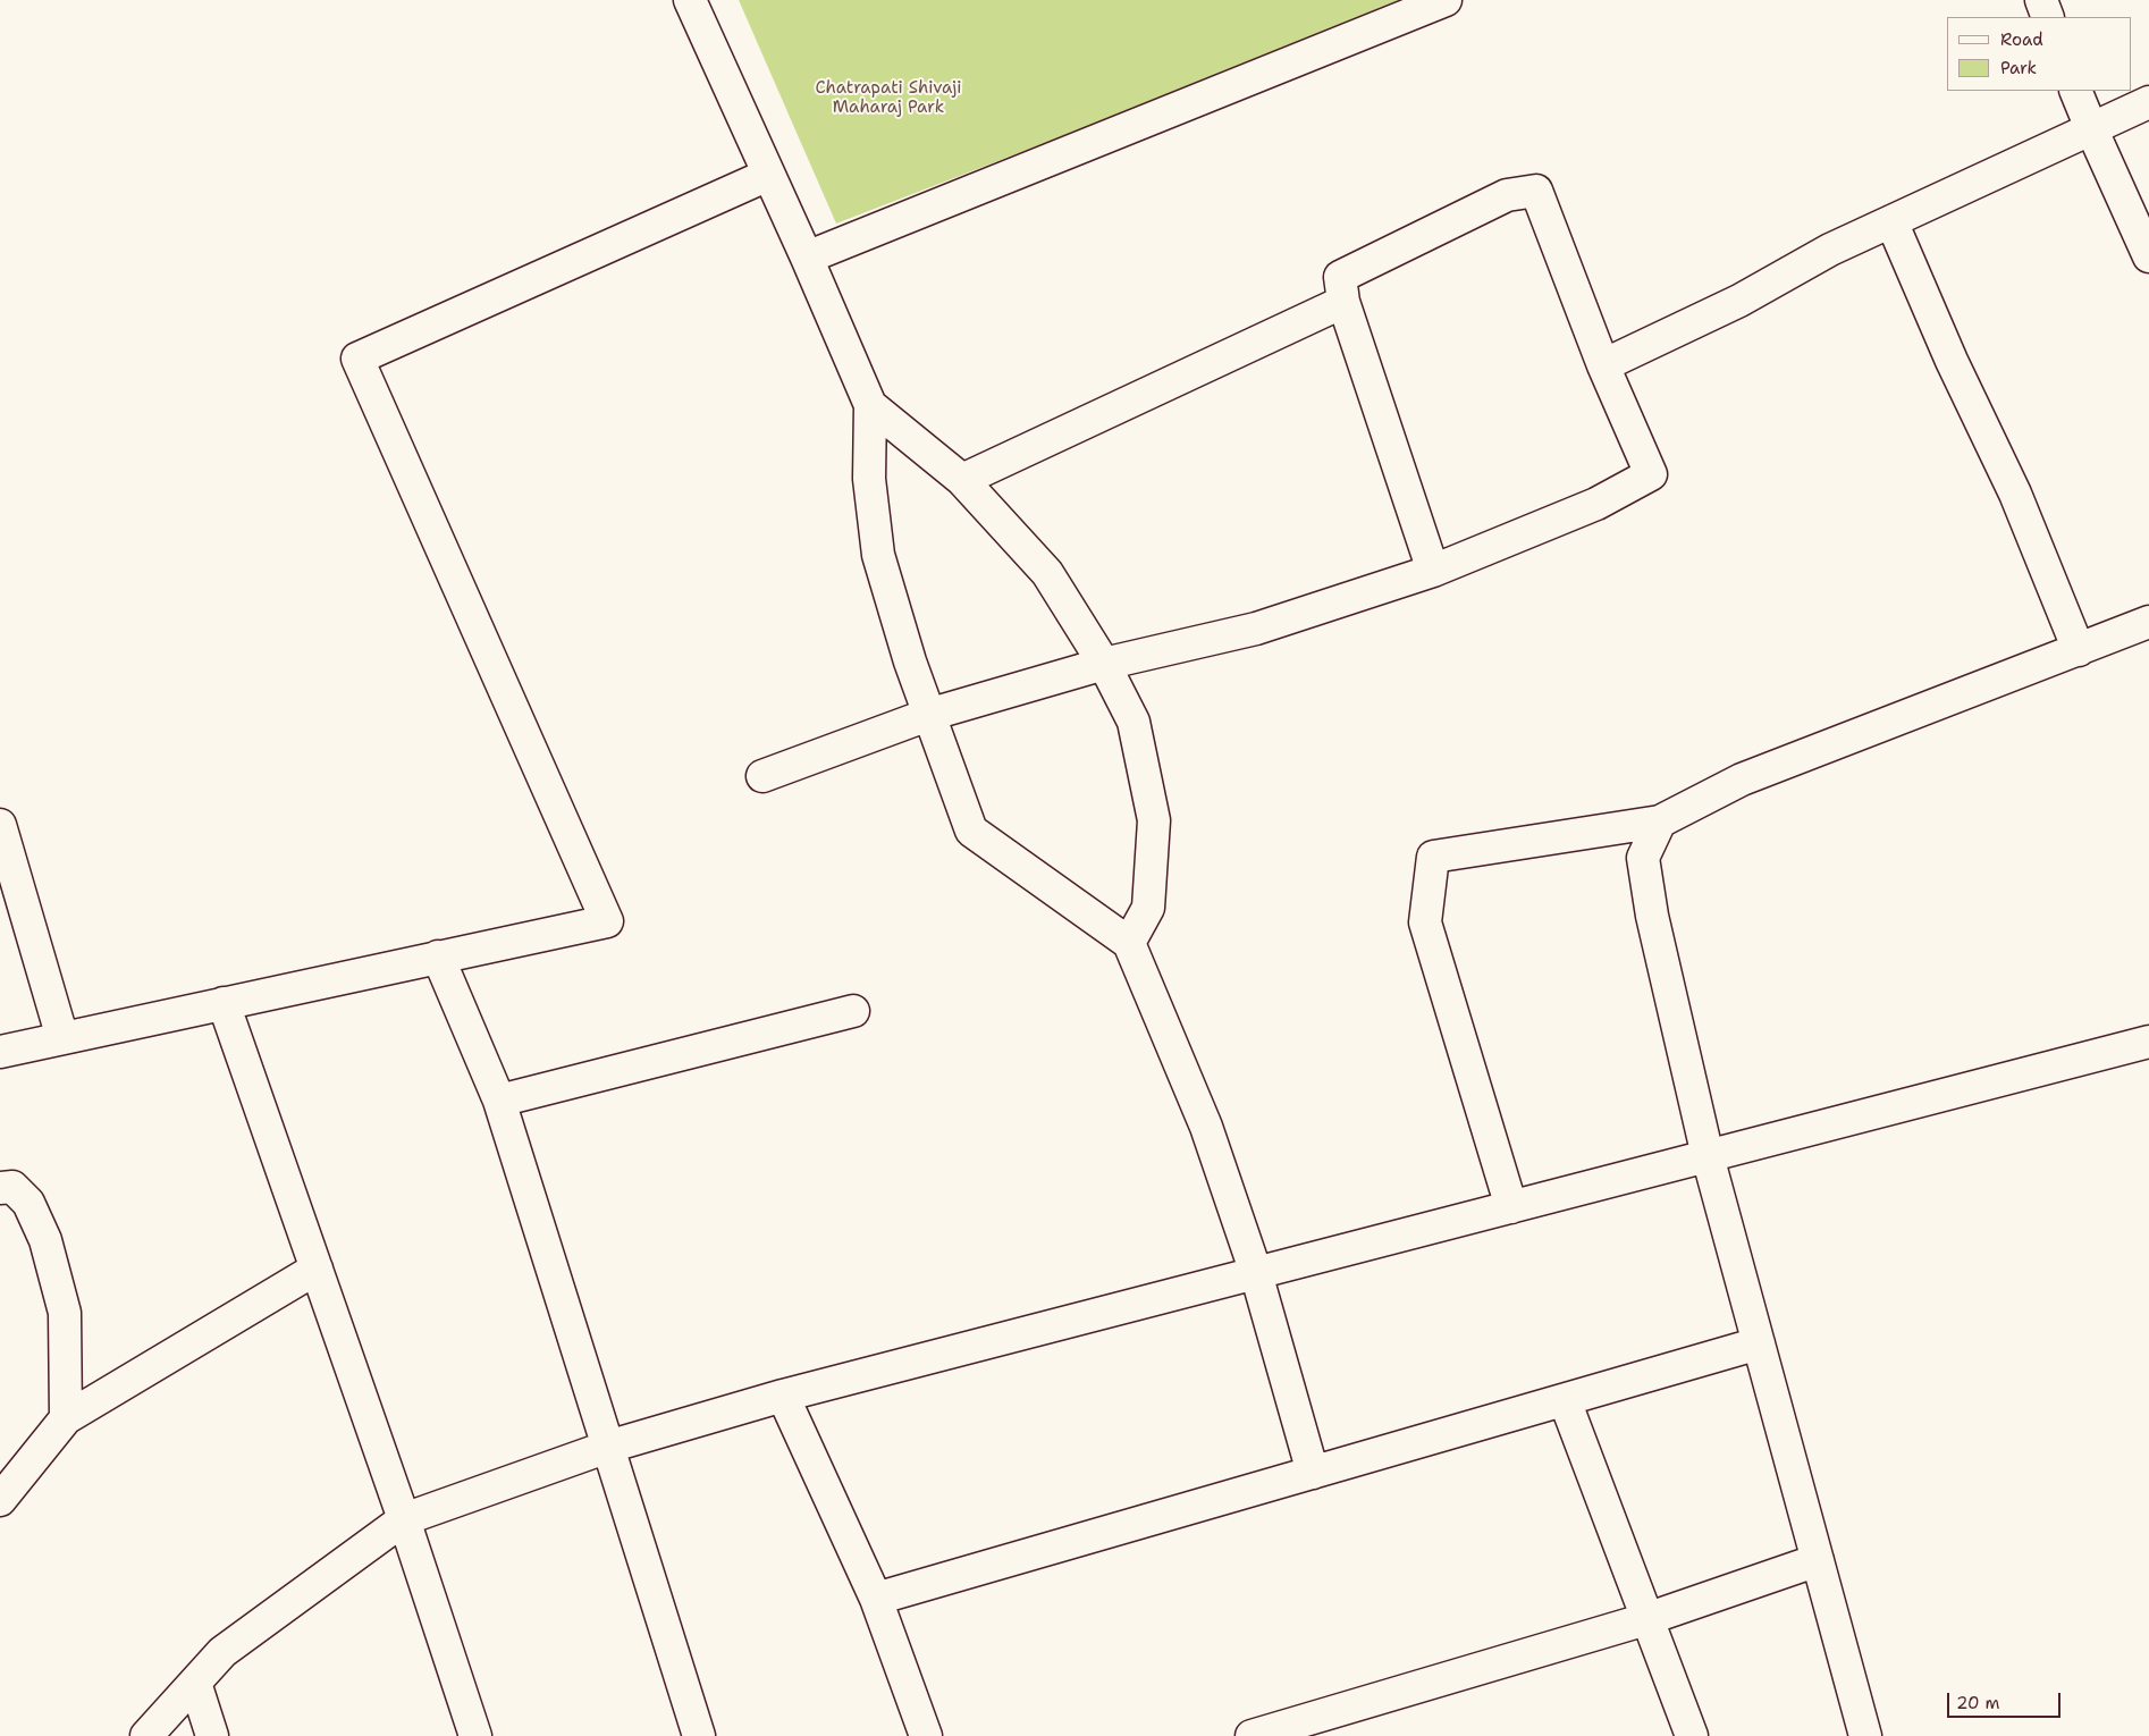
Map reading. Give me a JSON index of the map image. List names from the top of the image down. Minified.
{"parks":["Chatrapati Shivaji Maharaj Park"],"legend":["Road","Park"],"scale_bar":"20 m"}
